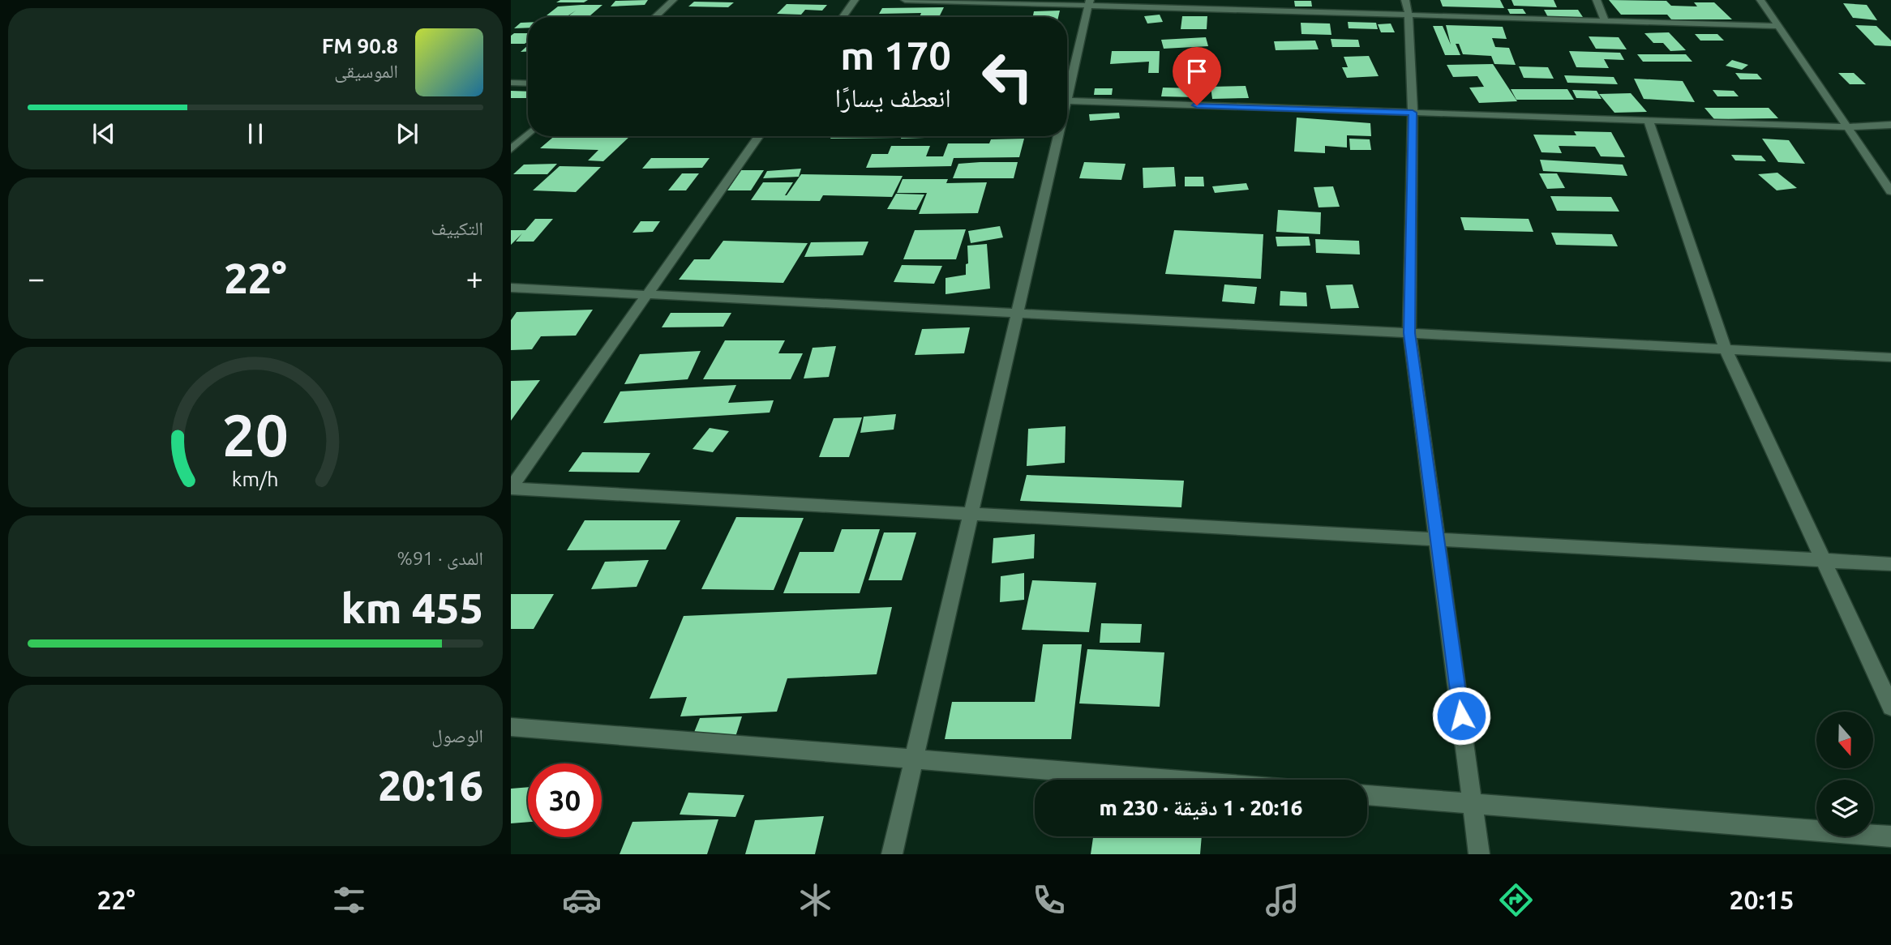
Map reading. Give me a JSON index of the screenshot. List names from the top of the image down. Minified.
{"north":"bottom","page":{"turn":["170 m","انعطف يسارًا"],"song":["90.8 FM","الموسيقى"],"tile":["التكييف",["المدى · 91%","455 km"],["الوصول","20:16"]],"heat":["−","22°","+"],"limit":"30","trip":"20:16 · 1 دقيقة · 230 m","tabs":["20:15","22°"],"gauge":["20","km/h"]}}
